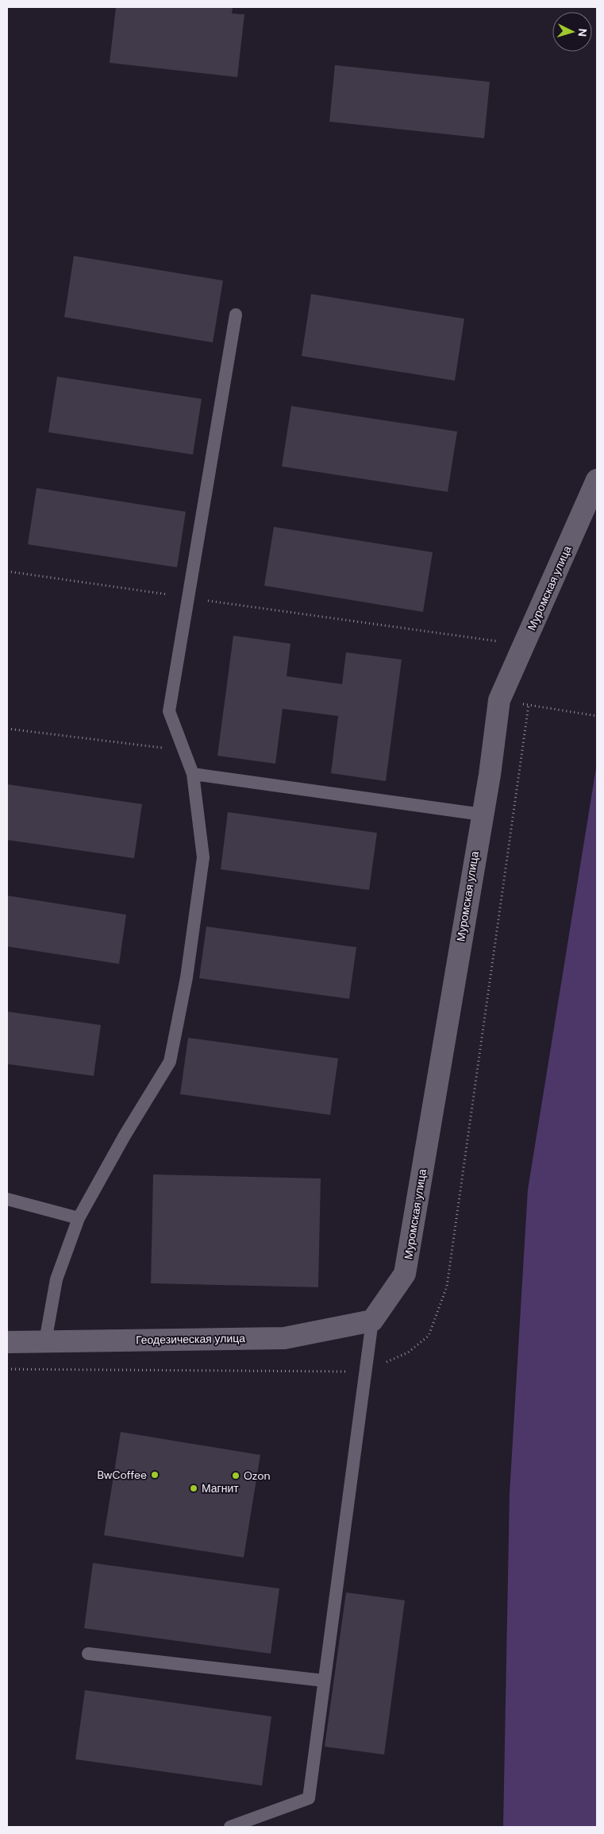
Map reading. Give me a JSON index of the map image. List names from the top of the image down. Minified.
{"streets":{"street":["Муромская улица","Геодезическая улица"]},"crossings":[["Муромская улица","Геодезическая улица"]],"places":["BwCoffee","Ozon","Магнит"],"north":"right"}
